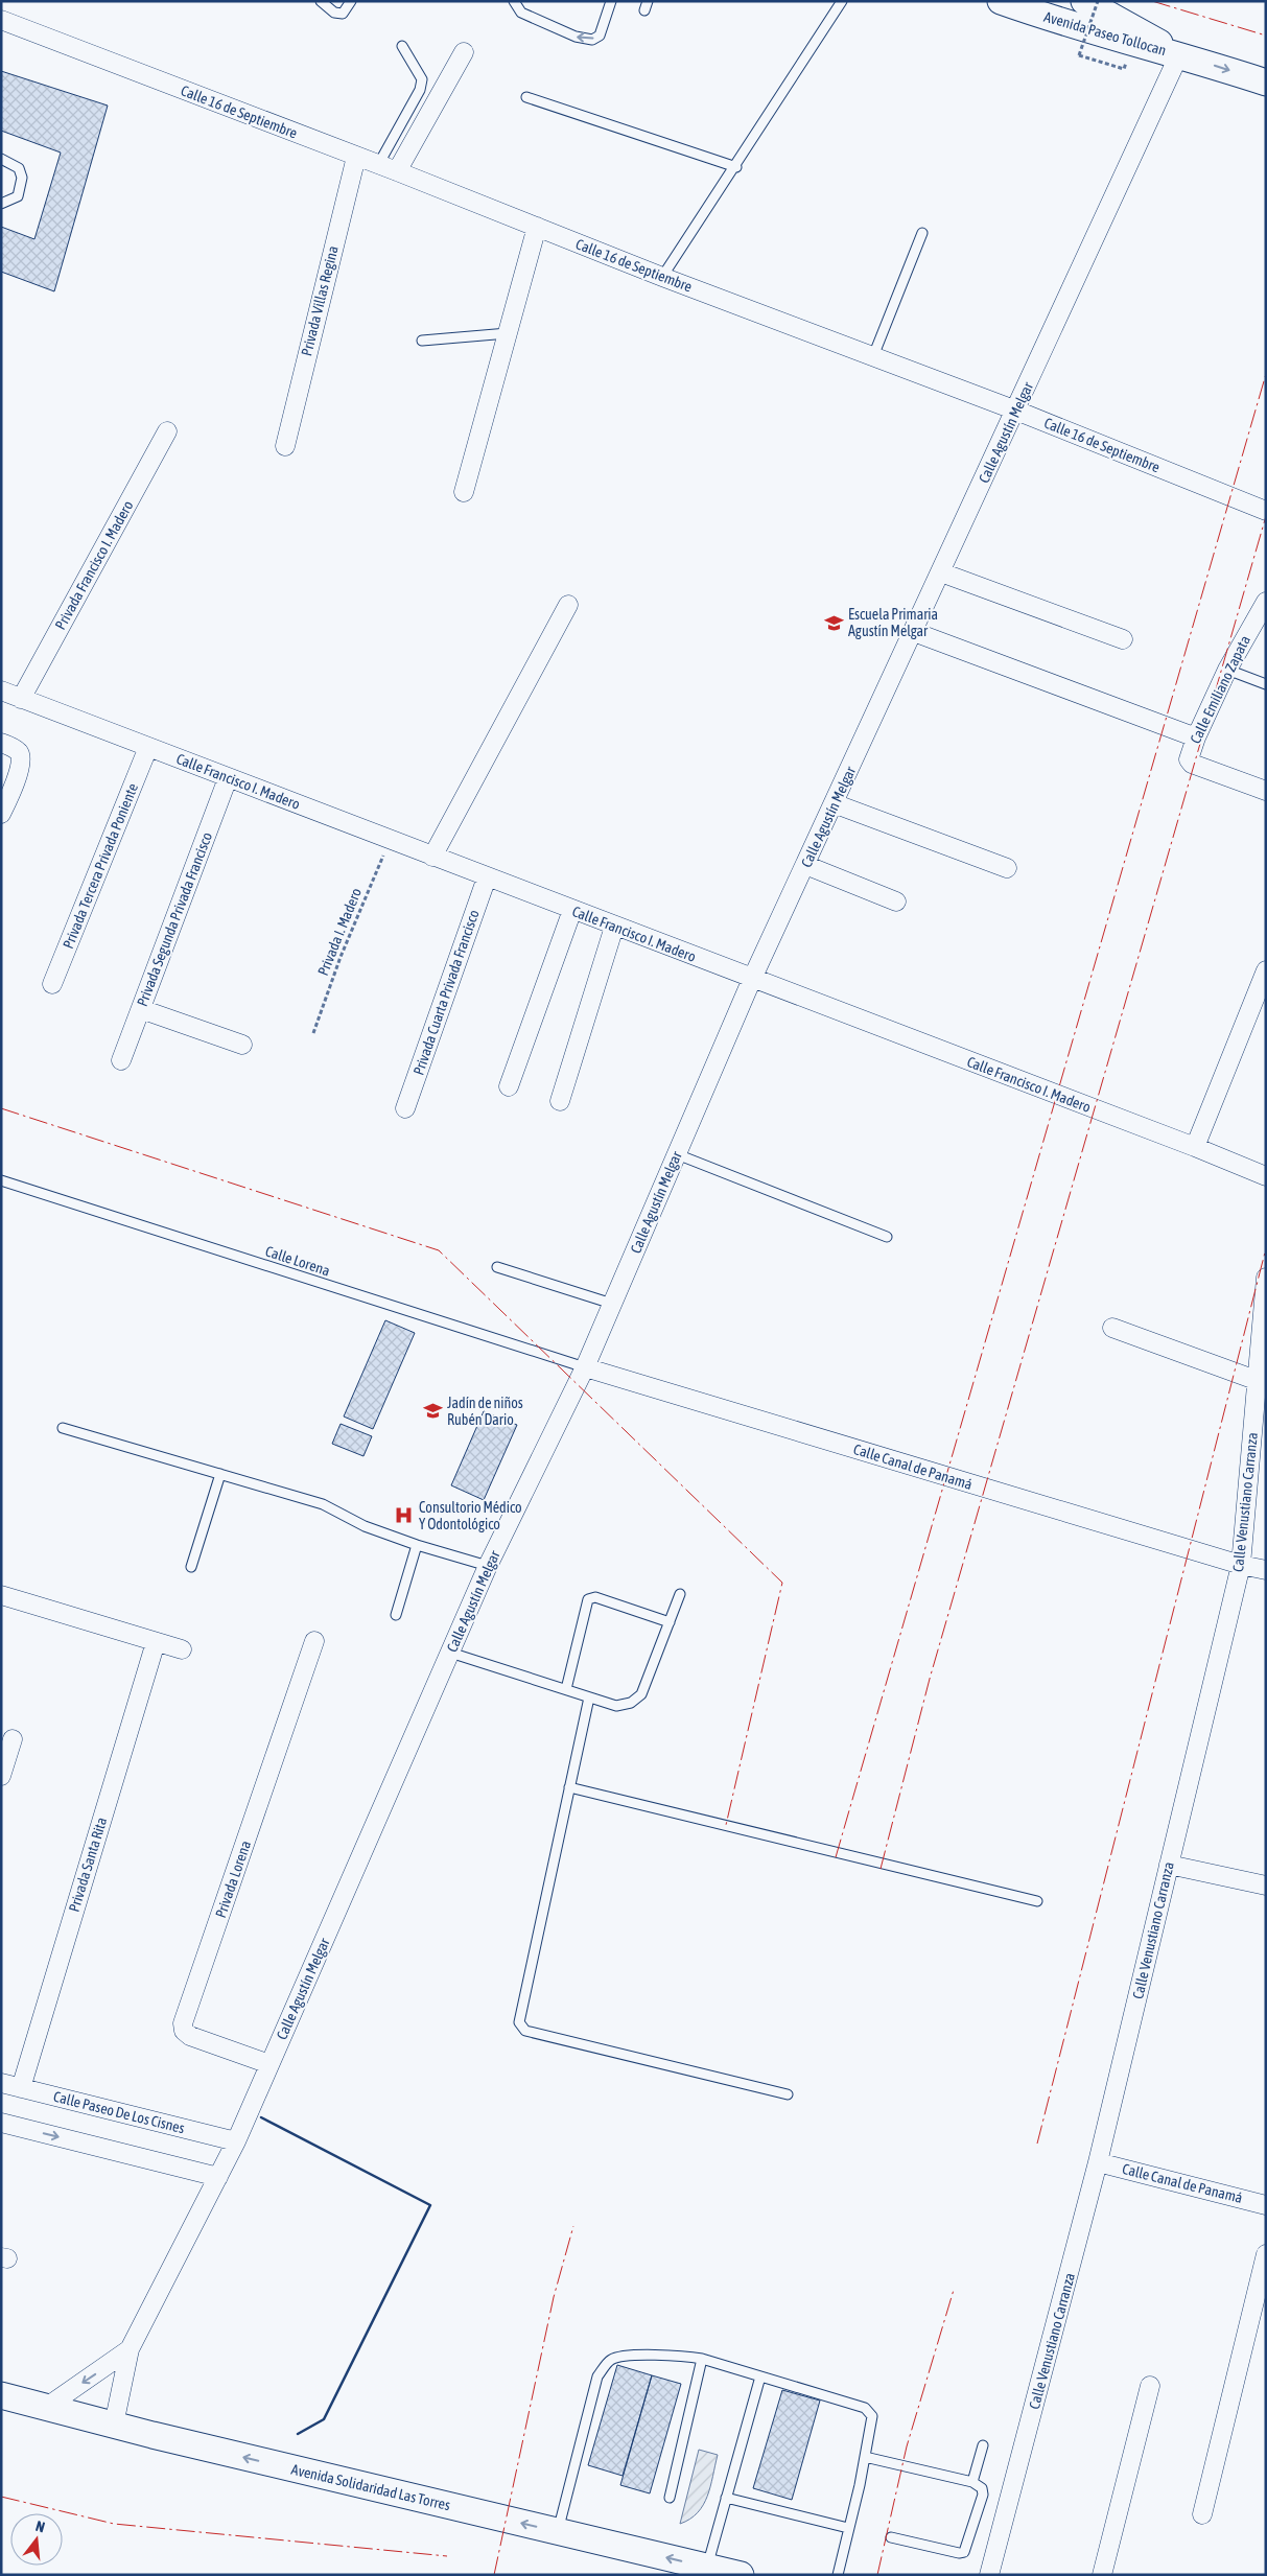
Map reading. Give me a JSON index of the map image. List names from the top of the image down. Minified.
{"streets":{"main road":["Avenida Paseo Tollocan","Avenida Solidaridad Las Torres"],"street":["Calle 16 de Septiembre","Privada Villas Regina","Calle Agustín Melgar","Privada Francisco I. Madero","Calle Emiliano Zapata","Calle Francisco I. Madero","Privada Tercera Privada Poniente","Privada Segunda Privada Francisco","Privada Cuarta Privada Francisco","Calle Canal de Panamá","Calle Venustiano Carranza","Privada Santa Rita","Privada Lorena","Calle Paseo De Los Cisnes"],"lane":["Calle Lorena"],"path":["Privada I. Madero"]},"crossings":[["Avenida Paseo Tollocan","Calle Agustín Melgar"],["Calle 16 de Septiembre","Privada Villas Regina"],["Calle 16 de Septiembre","Calle Agustín Melgar"],["Calle Agustín Melgar","Calle Francisco I. Madero"],["Calle Agustín Melgar","Calle Lorena"],["Calle Agustín Melgar","Calle Canal de Panamá"],["Calle Agustín Melgar","Privada Lorena"],["Calle Agustín Melgar","Calle Paseo De Los Cisnes"],["Calle Agustín Melgar","Avenida Solidaridad Las Torres"],["Privada Francisco I. Madero","Calle Francisco I. Madero"],["Calle Francisco I. Madero","Privada Tercera Privada Poniente"],["Calle Francisco I. Madero","Privada Segunda Privada Francisco"],["Calle Francisco I. Madero","Privada I. Madero"],["Calle Francisco I. Madero","Privada Cuarta Privada Francisco"],["Calle Lorena","Calle Canal de Panamá"],["Calle Canal de Panamá","Calle Venustiano Carranza"],["Privada Santa Rita","Calle Paseo De Los Cisnes"]],"one_way":["Avenida Solidaridad Las Torres"],"places":{"school or university":["Escuela Primaria Agustín Melgar","Jadín de niños Rubén Dario"],"hospital":["Consultorio Médico Y Odontológico"]},"north":"top"}
